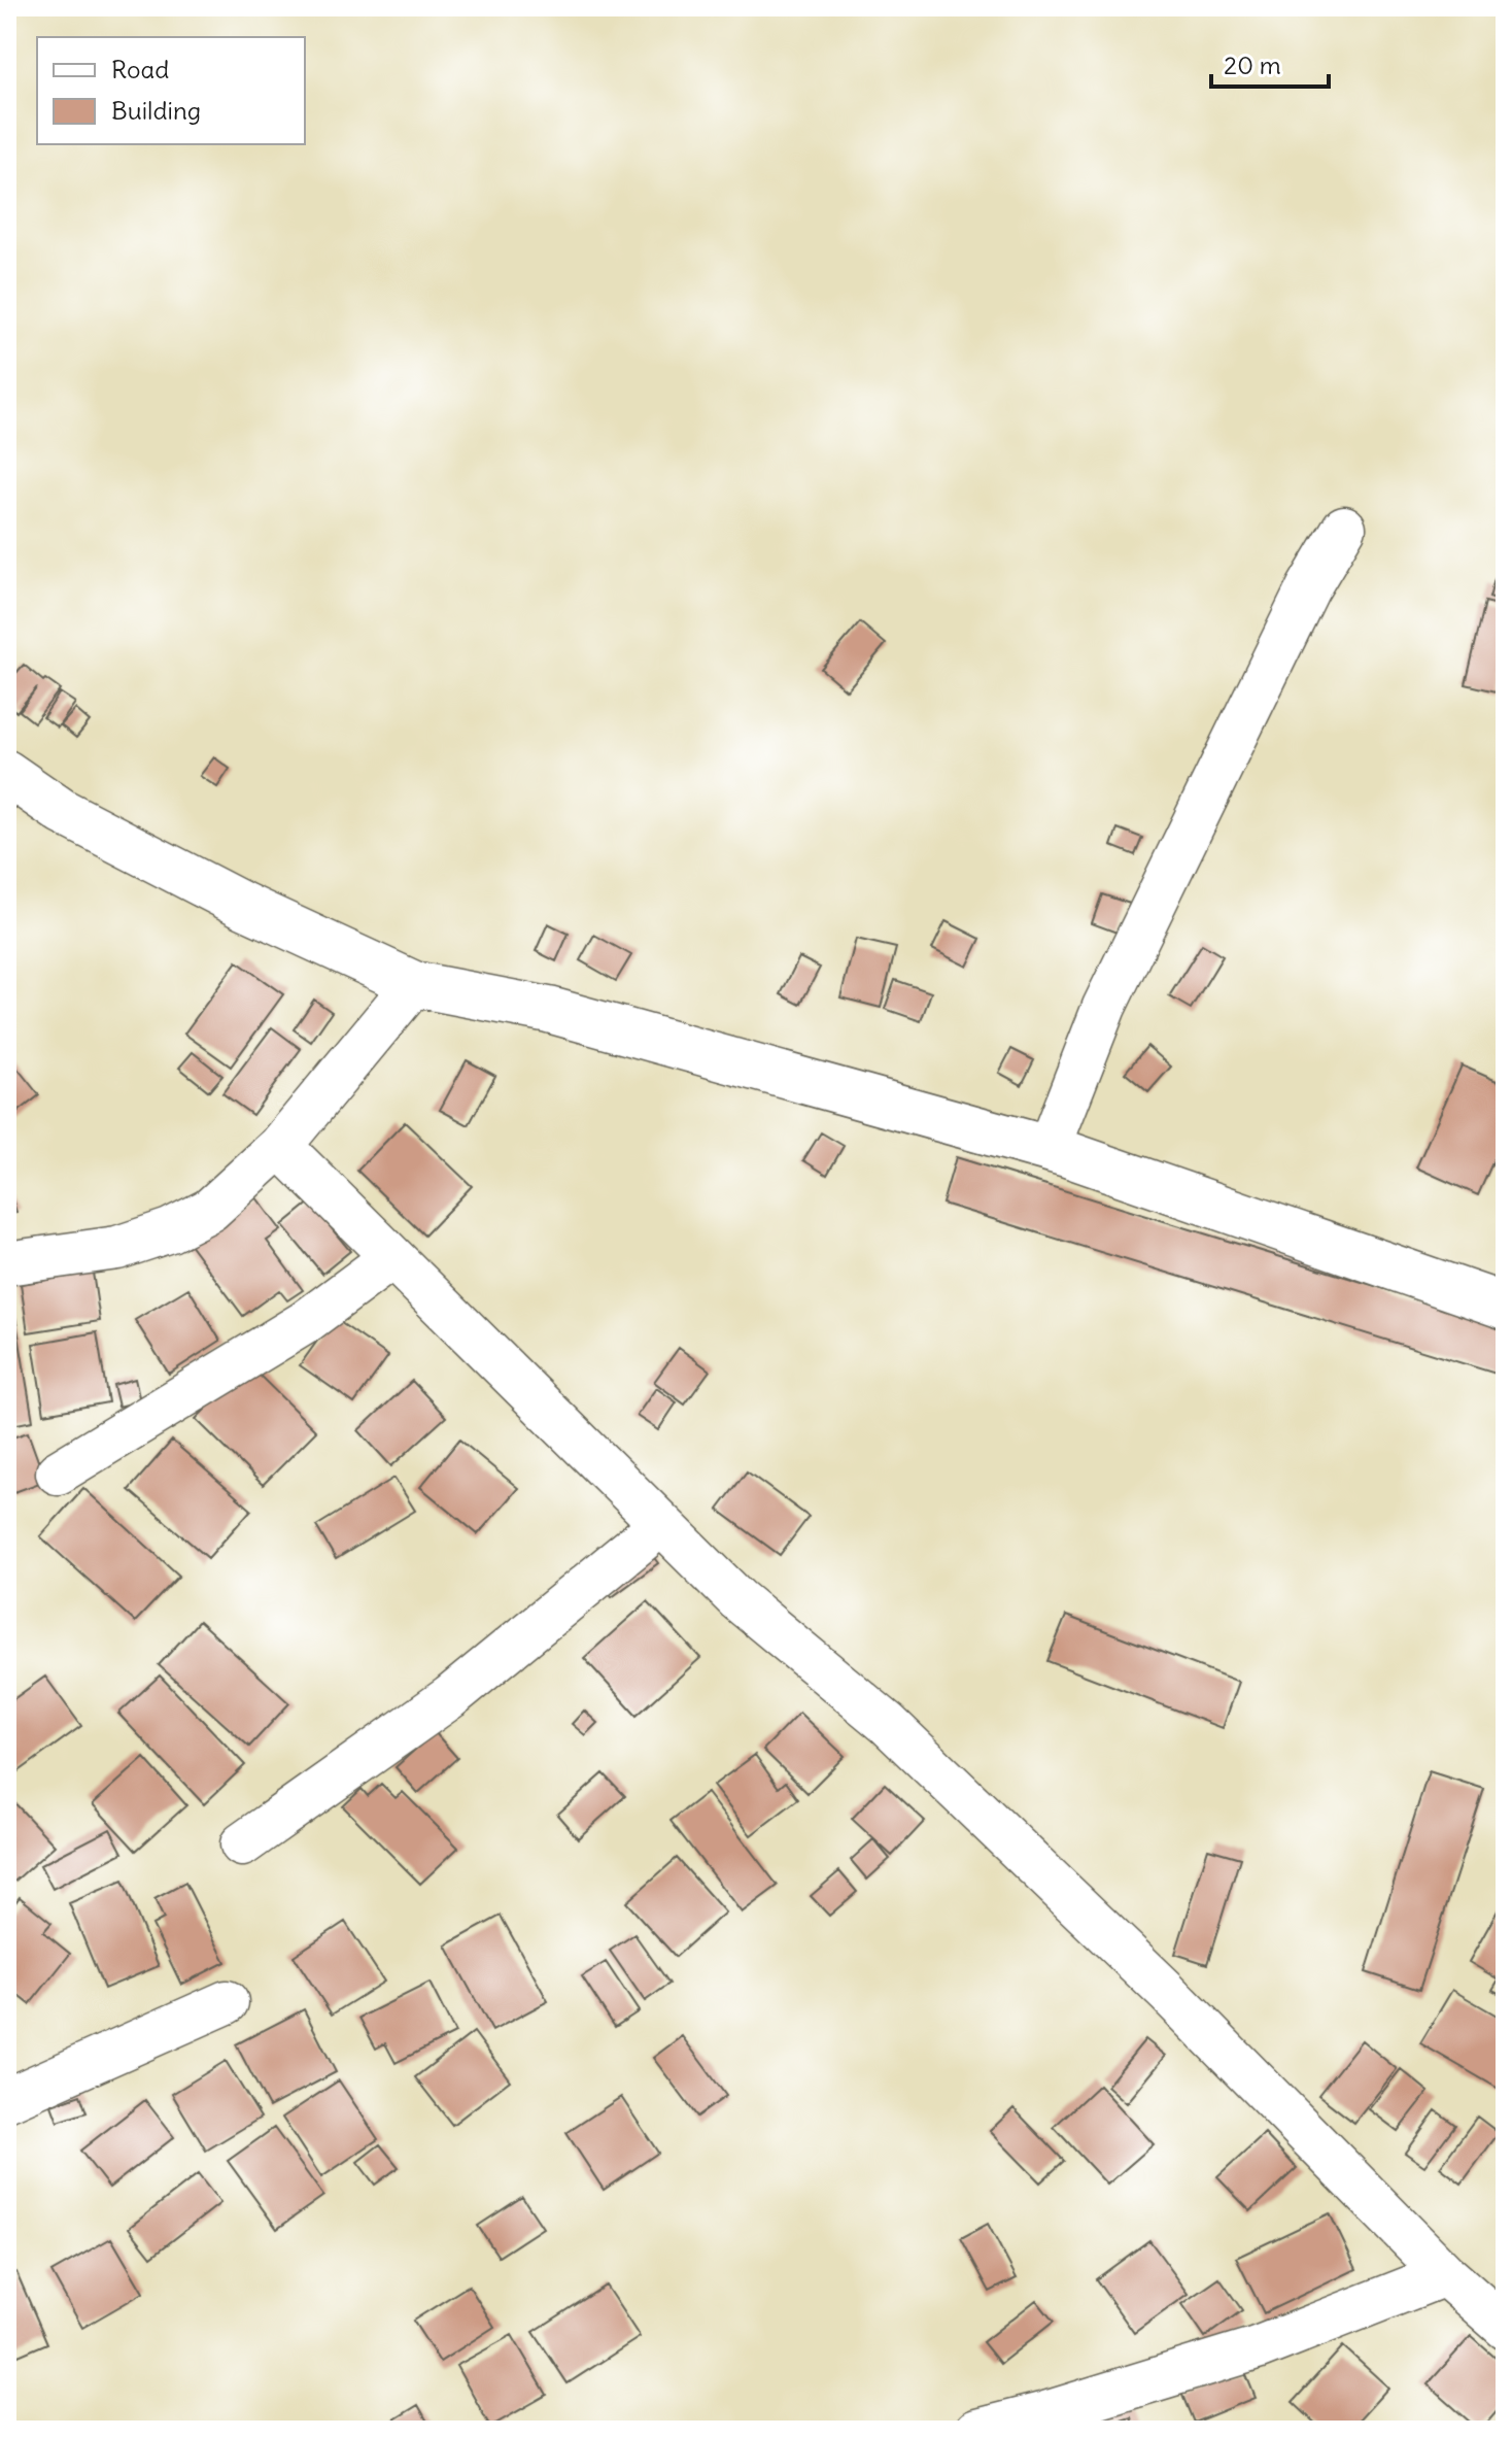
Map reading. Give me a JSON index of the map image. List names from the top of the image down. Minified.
{"legend":["Road","Building"],"scale_bar":"20 m"}
